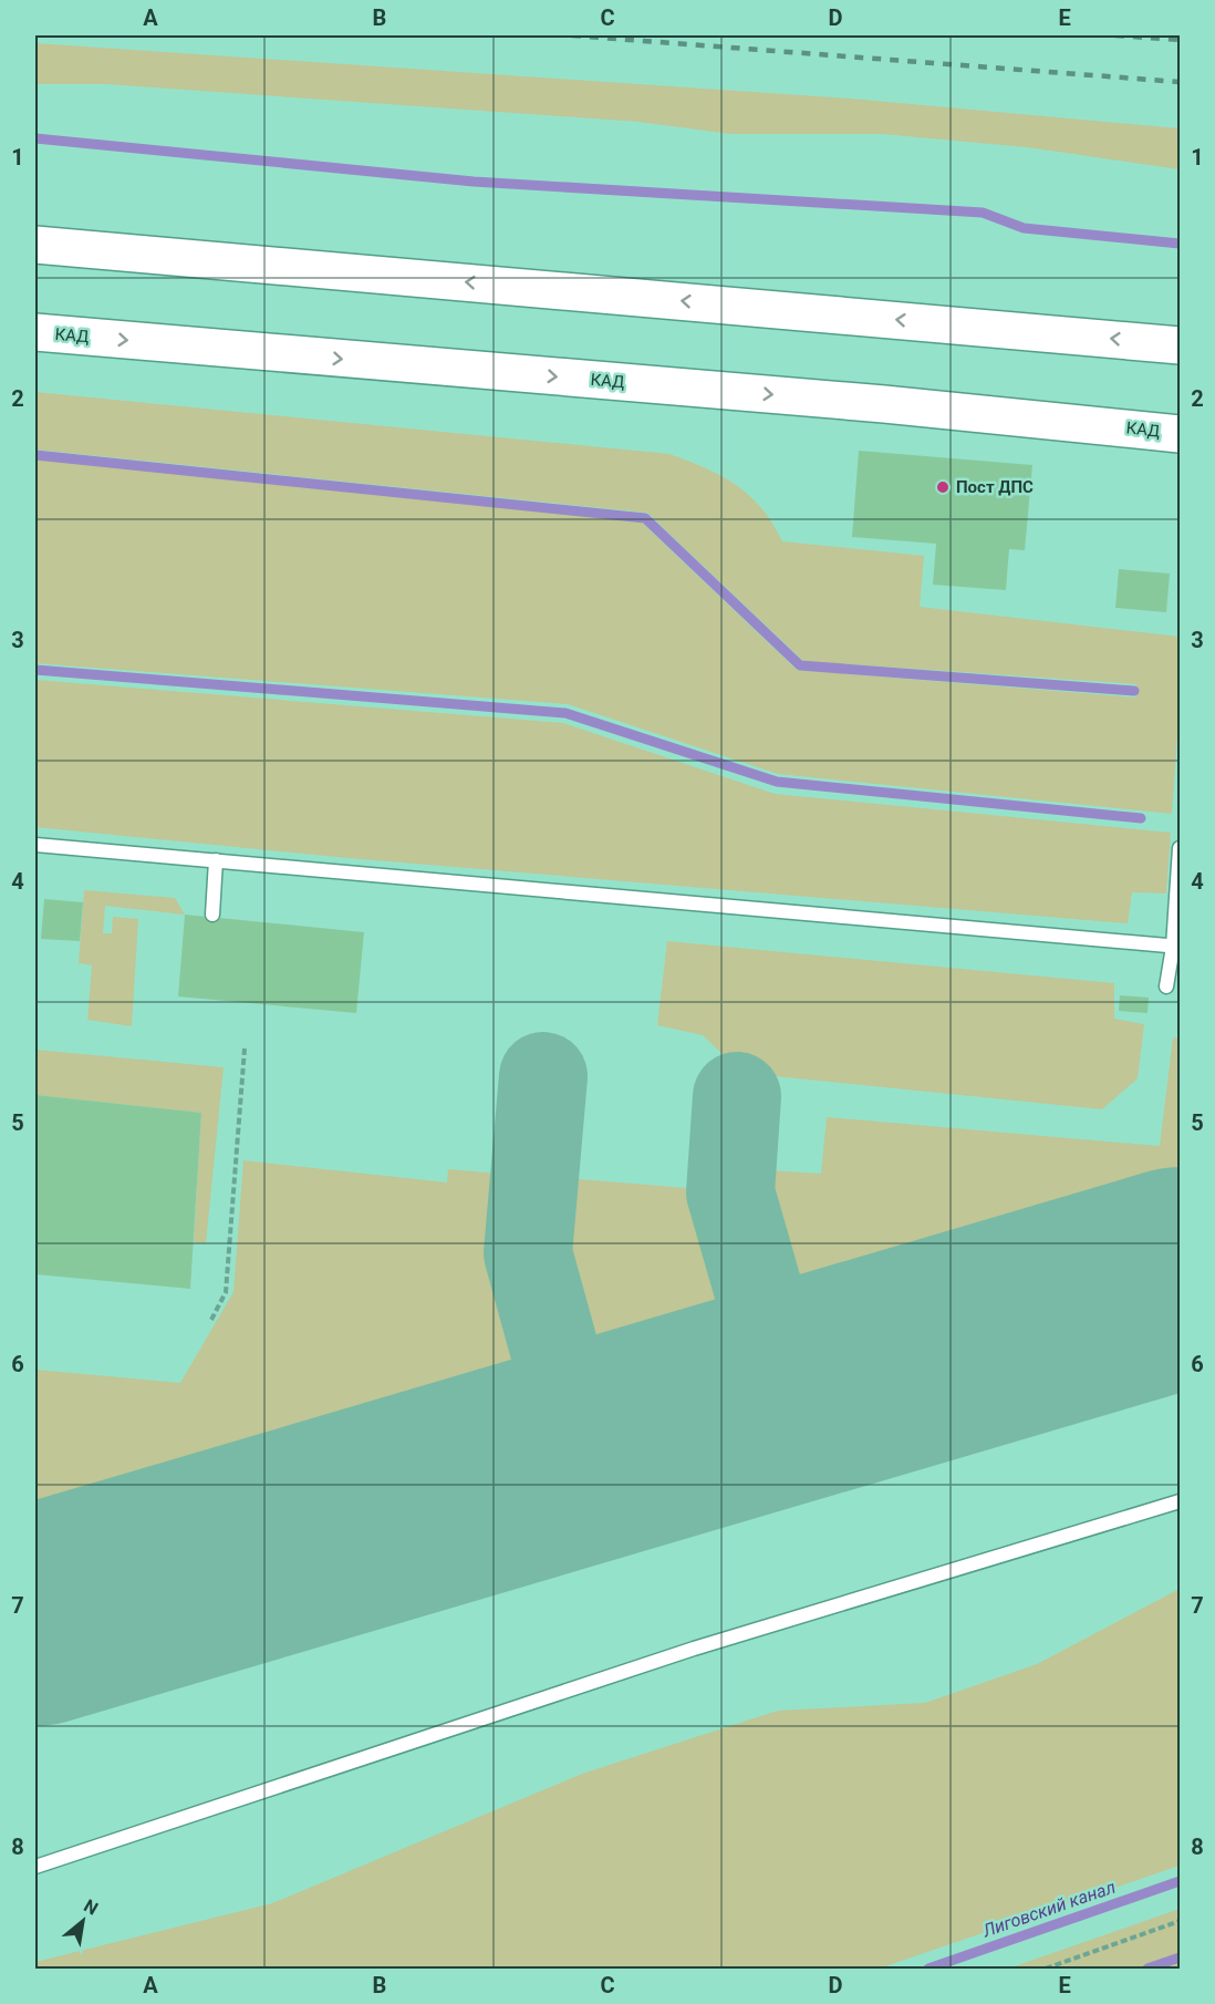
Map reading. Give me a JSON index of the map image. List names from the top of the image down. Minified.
{"streets":{"highway":["КАД"]},"water":["Лиговский канал"],"places":["Пост ДПС"],"north":"top right","grid":{"columns":["A","B","C","D","E"],"rows":["1","2","3","4","5","6","7","8"]}}
